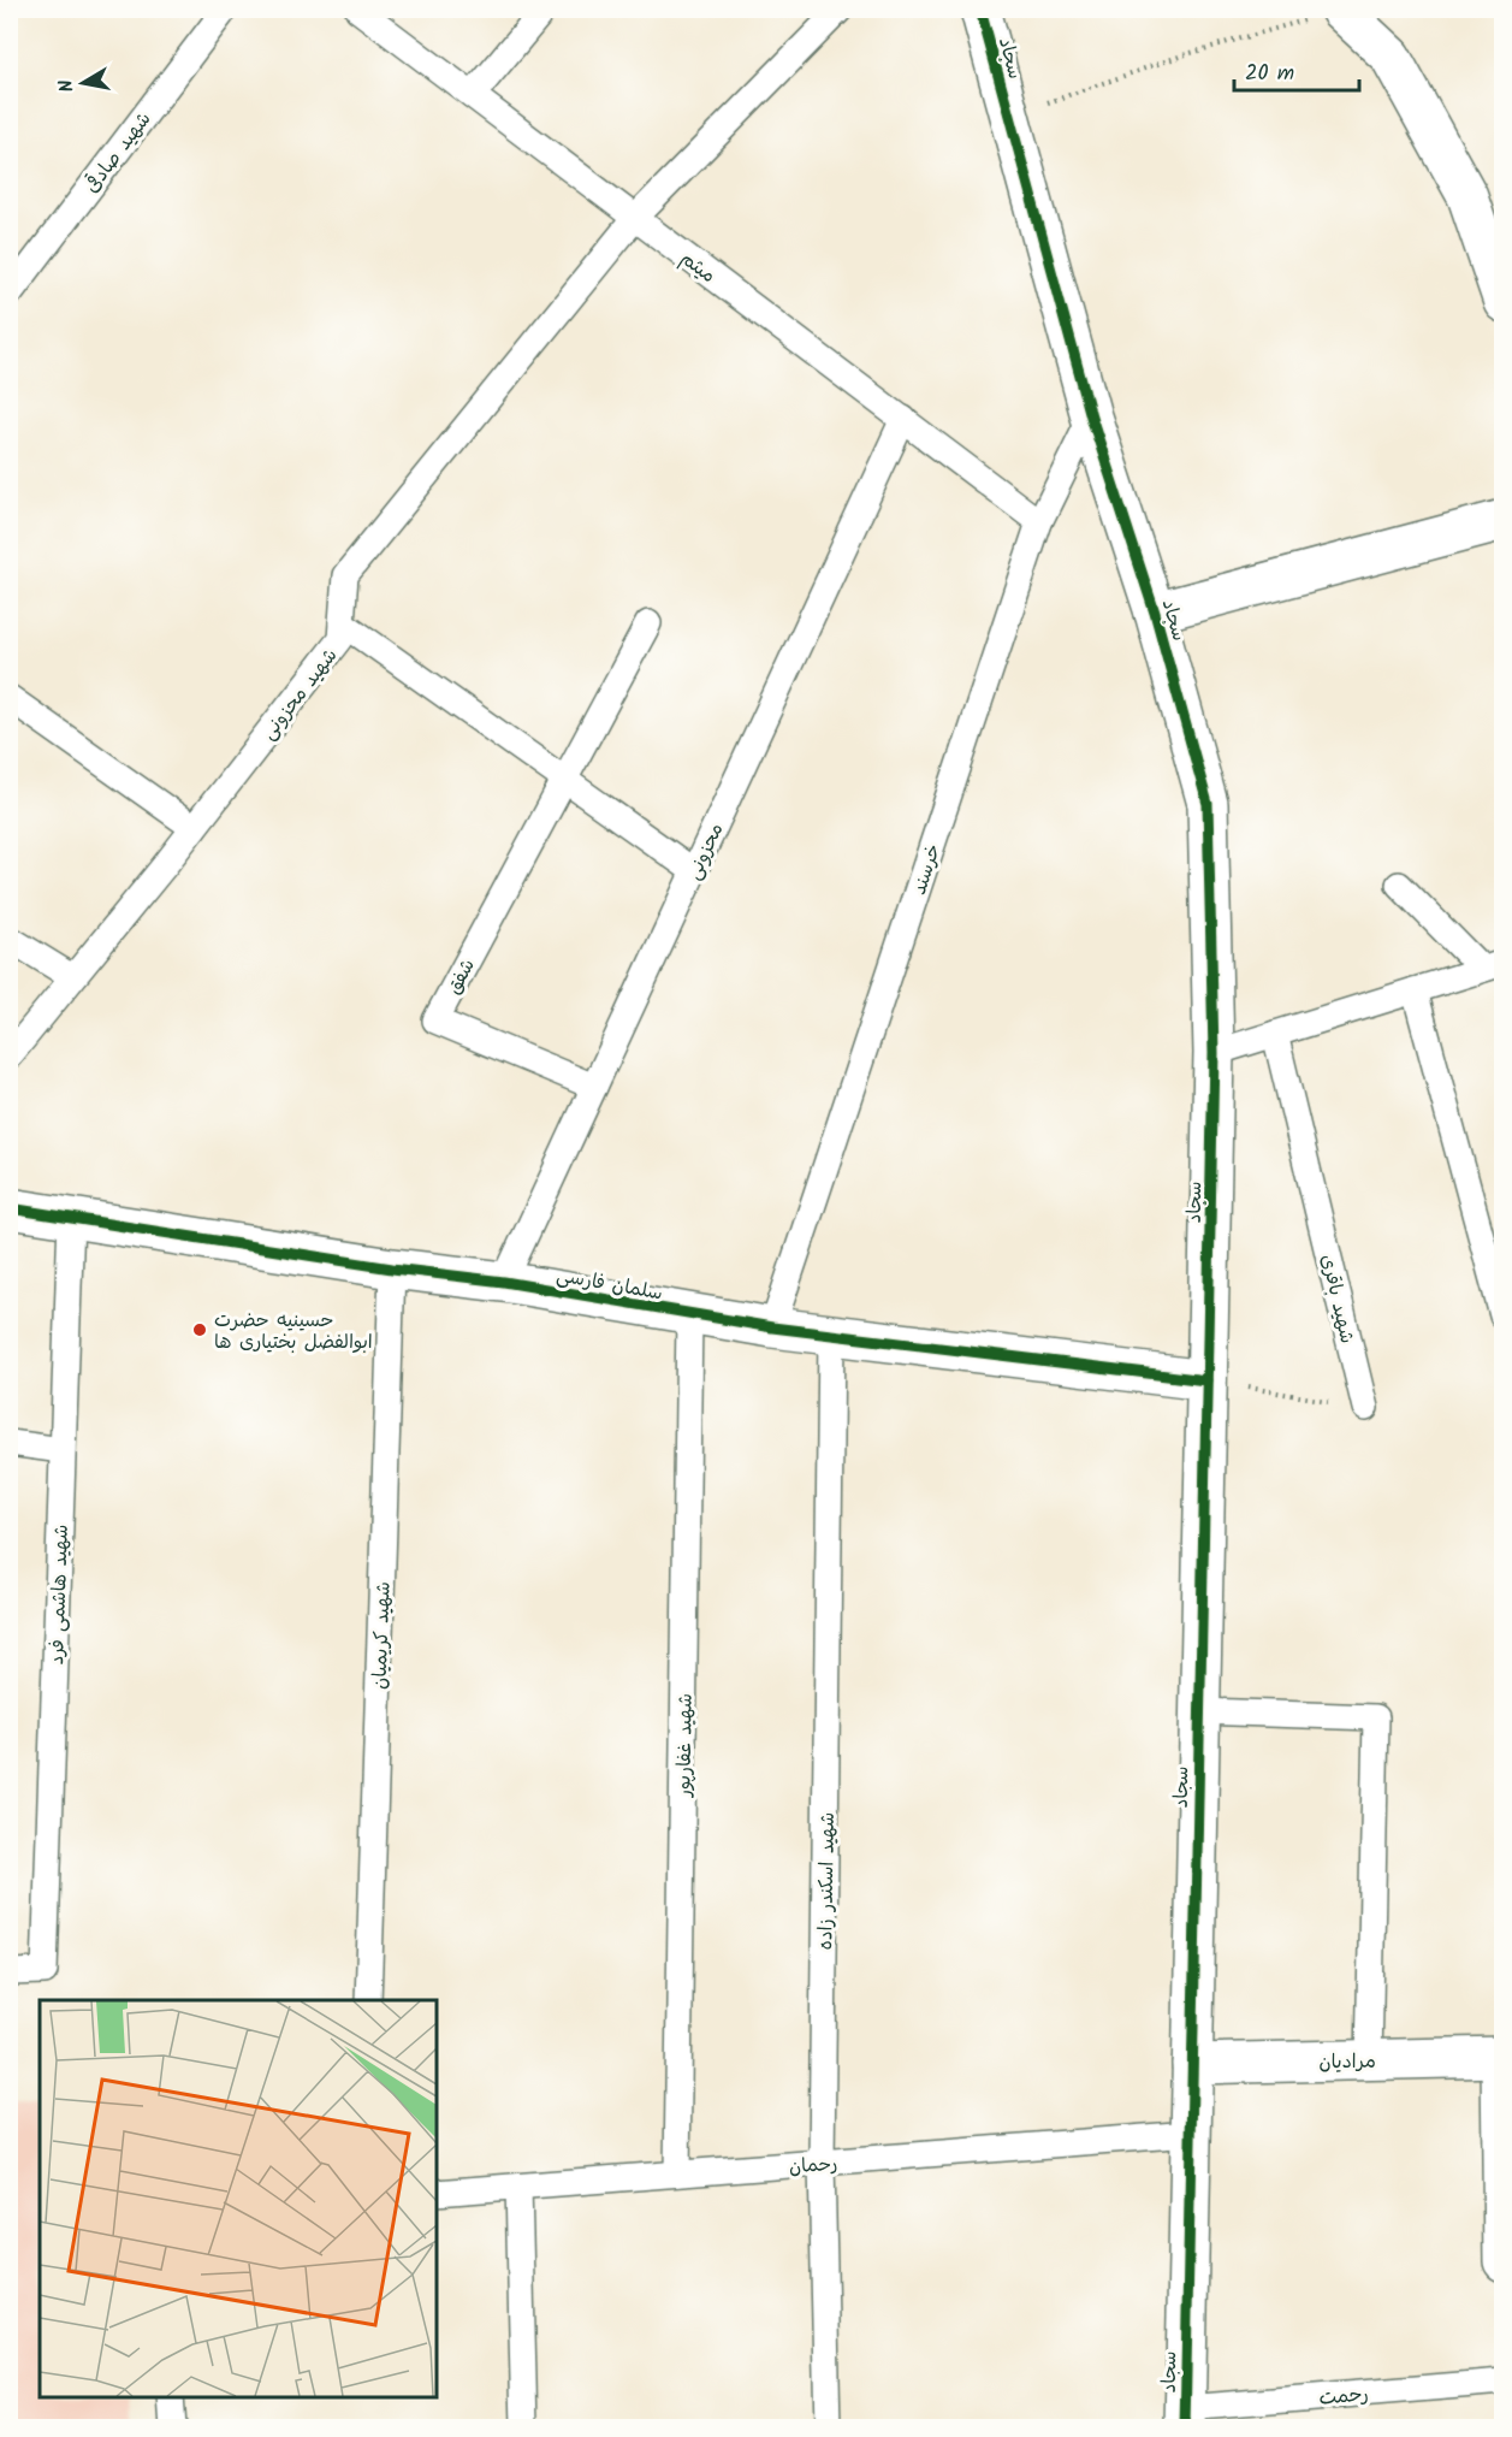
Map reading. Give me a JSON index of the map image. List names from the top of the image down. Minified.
{"streets":{"street":["سجاد","سلمان فارسی","مرادیان"],"lane":["شهید صادقی","میثم","شهید محزونی","محزونی","خرسند","شفق","شهید باقری","شهید هاشمی فرد","شهید کریمیان","شهید غفارپور","شهید اسکندر زاده","رحمان","رحمت"]},"crossings":[["سجاد","خرسند"],["سجاد","سلمان فارسی"],["سجاد","مرادیان"],["سجاد","رحمان"],["سجاد","رحمت"],["میثم","شهید محزونی"],["میثم","محزونی"],["میثم","خرسند"],["محزونی","شفق"],["محزونی","سلمان فارسی"],["خرسند","سلمان فارسی"],["سلمان فارسی","شهید هاشمی فرد"],["سلمان فارسی","شهید کریمیان"],["سلمان فارسی","شهید غفارپور"],["سلمان فارسی","شهید اسکندر زاده"],["شهید غفارپور","رحمان"],["شهید اسکندر زاده","رحمان"]],"places":["حسینیه حضرت ابوالفضل بختیاری ها"],"scale_bar":"20 m","north":"left"}
